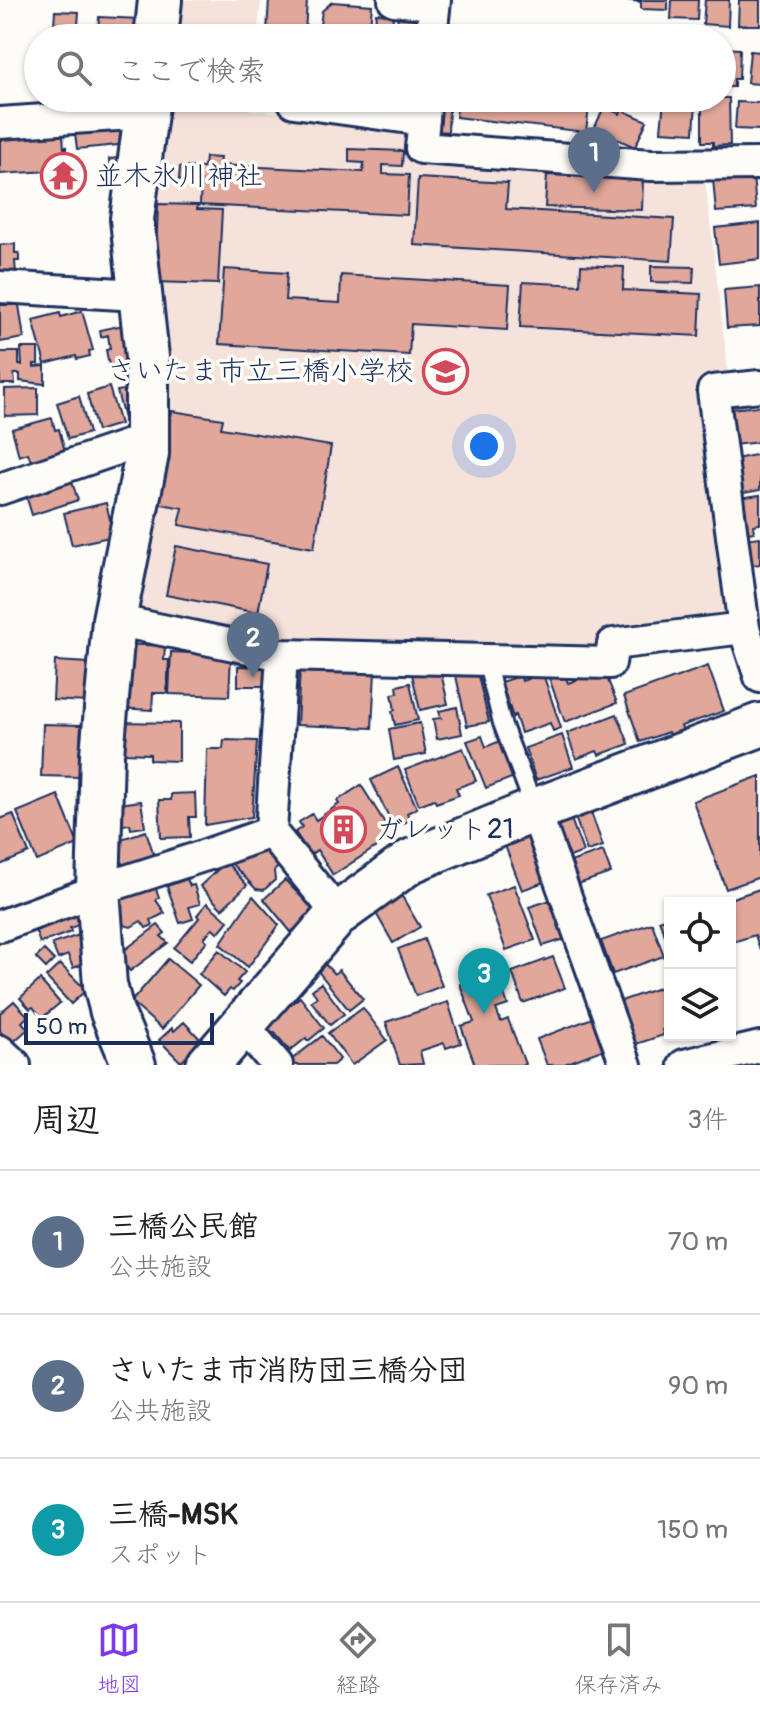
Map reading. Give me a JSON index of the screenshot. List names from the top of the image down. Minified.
{"places":{"temple":["並木氷川神社"],"school or university":["さいたま市立三橋小学校"],"building":["ガレット21"]},"scale_bar":"50 m","page":{"search":"ここで検索","pins":["1","2","3"],"scale":"50 m","heading":["周辺","3件"],"list":[{"mark":"1","name":"三橋公民館","note":"公共施設","value":"70 m"},{"mark":"2","name":"さいたま市消防団三橋分団","note":"公共施設","value":"90 m"},{"mark":"3","name":"三橋-MSK","note":"スポット","value":"150 m"}],"nav":["地図","経路","保存済み"]}}
